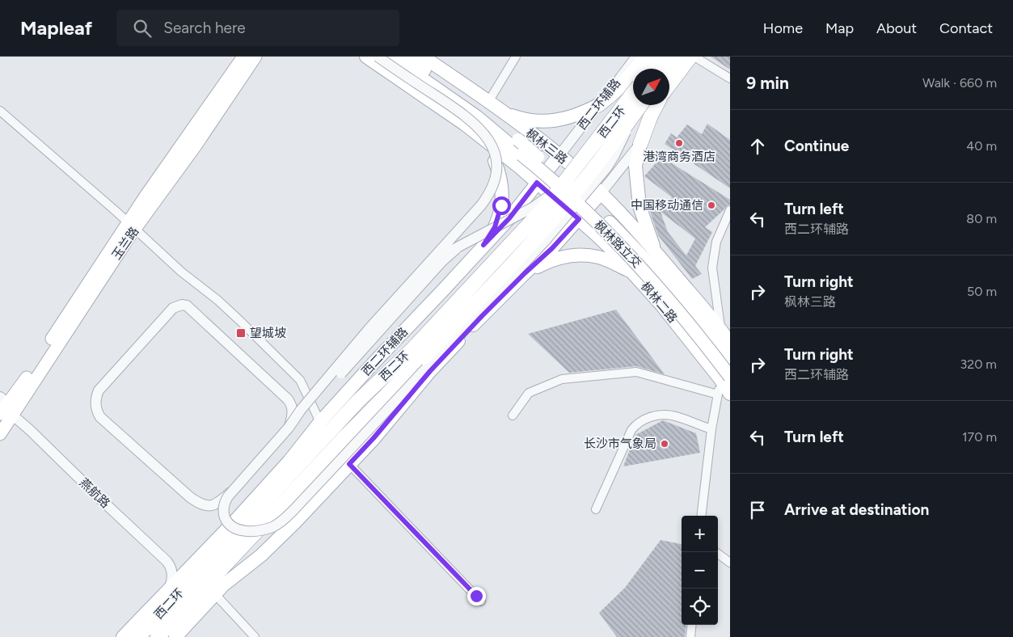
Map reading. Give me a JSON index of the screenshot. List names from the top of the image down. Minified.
{"streets":{"highway":["西二环"],"main road":["西二环辅路","枫林三路","玉兰路","枫林路立交","枫林二路"],"street":["燕航路"]},"crossings":[["西二环辅路","枫林三路"],["西二环辅路","燕航路"],["玉兰路","燕航路"],["枫林路立交","枫林二路"]],"places":{"other":["港湾商务酒店","中国移动通信","长沙市气象局"],"transit":["望城坡"]},"north":"top right","page":{"header":"Mapleaf","search":"Search here","nav":["Home","Map","About","Contact"],"heading":["9 min","Walk · 660 m"],"list":[["Continue","40 m"],["Turn left","西二环辅路","80 m"],["Turn right","枫林三路","50 m"],["Turn right","西二环辅路","320 m"],["Turn left","170 m"],"Arrive at destination"],"map_buttons":["+","−"]}}
